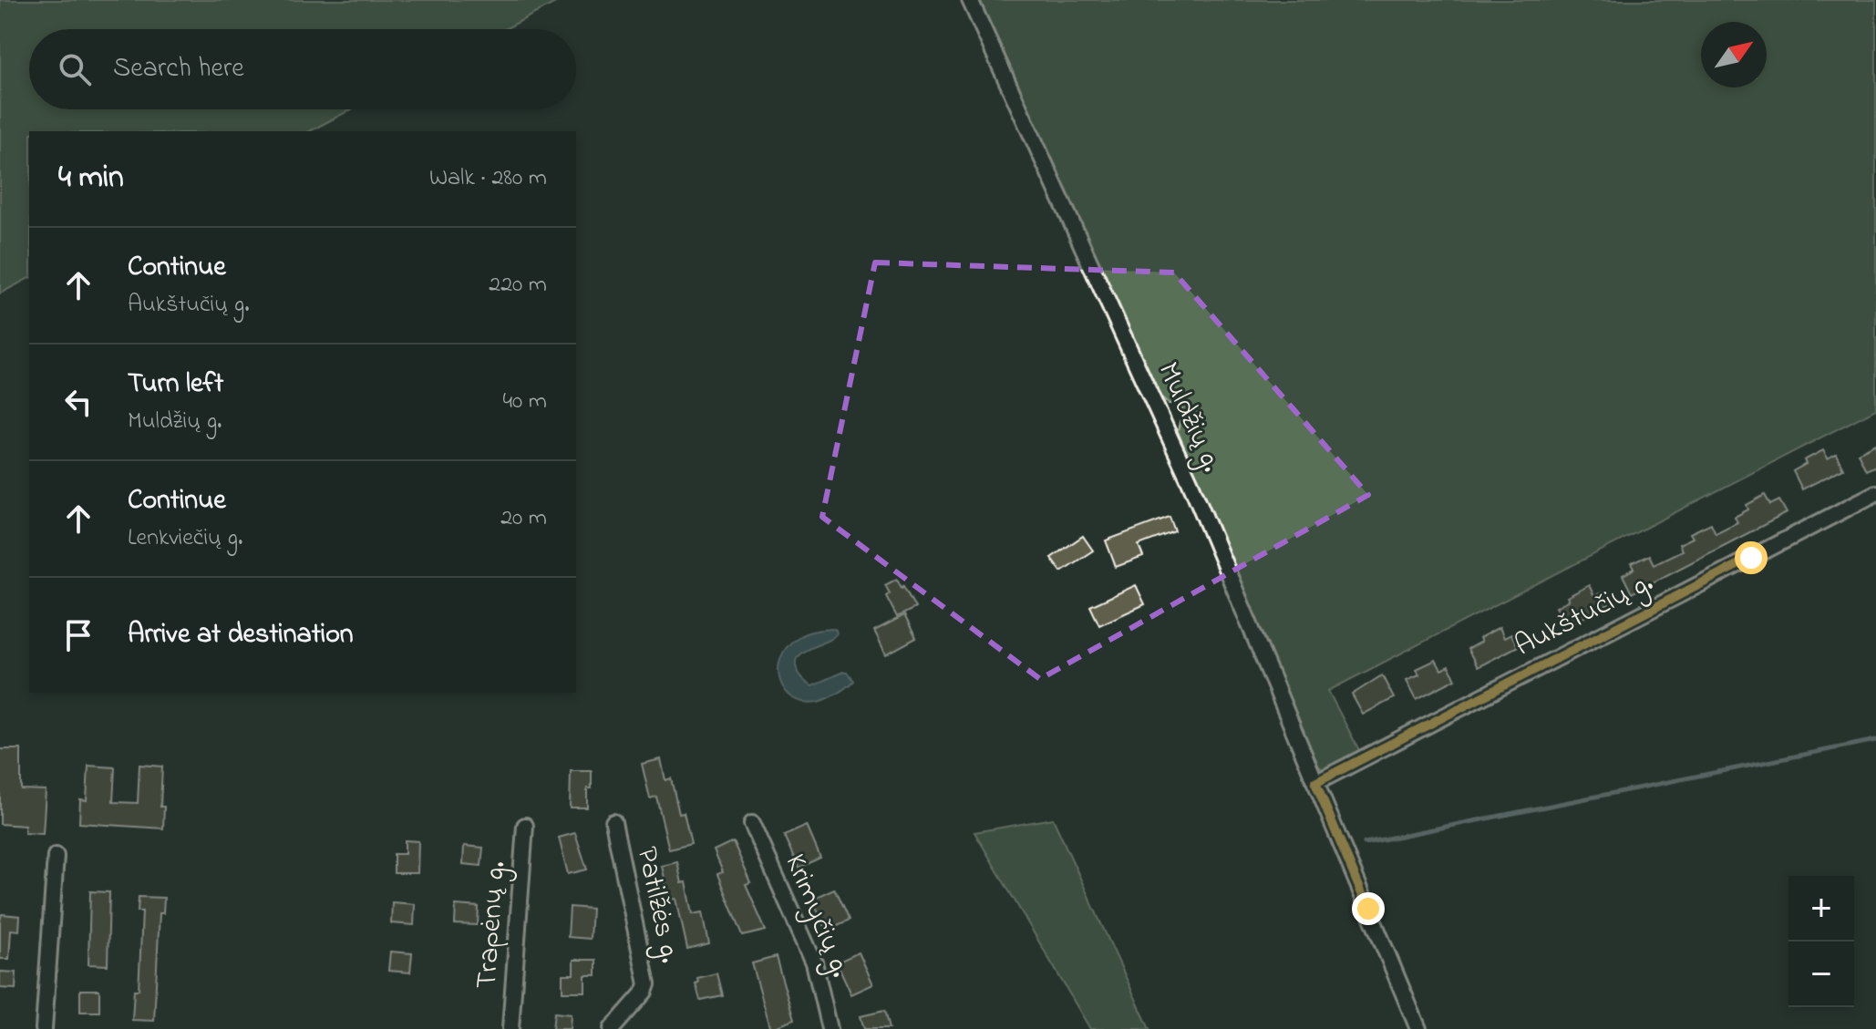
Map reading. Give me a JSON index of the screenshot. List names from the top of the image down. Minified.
{"streets":{"street":["Muldžių g.","Aukštučių g.","Patilžės g.","Krimyčių g.","Trapėnų g."]},"crossings":[["Muldžių g.","Aukštučių g."]],"north":"top right","page":{"search":"Search here","heading":["4 min","Walk · 280 m"],"list":[["Continue","Aukštučių g.","220 m"],["Turn left","Muldžių g.","40 m"],["Continue","Lenkviečių g.","20 m"],"Arrive at destination"],"map_buttons":["+","−"]}}
